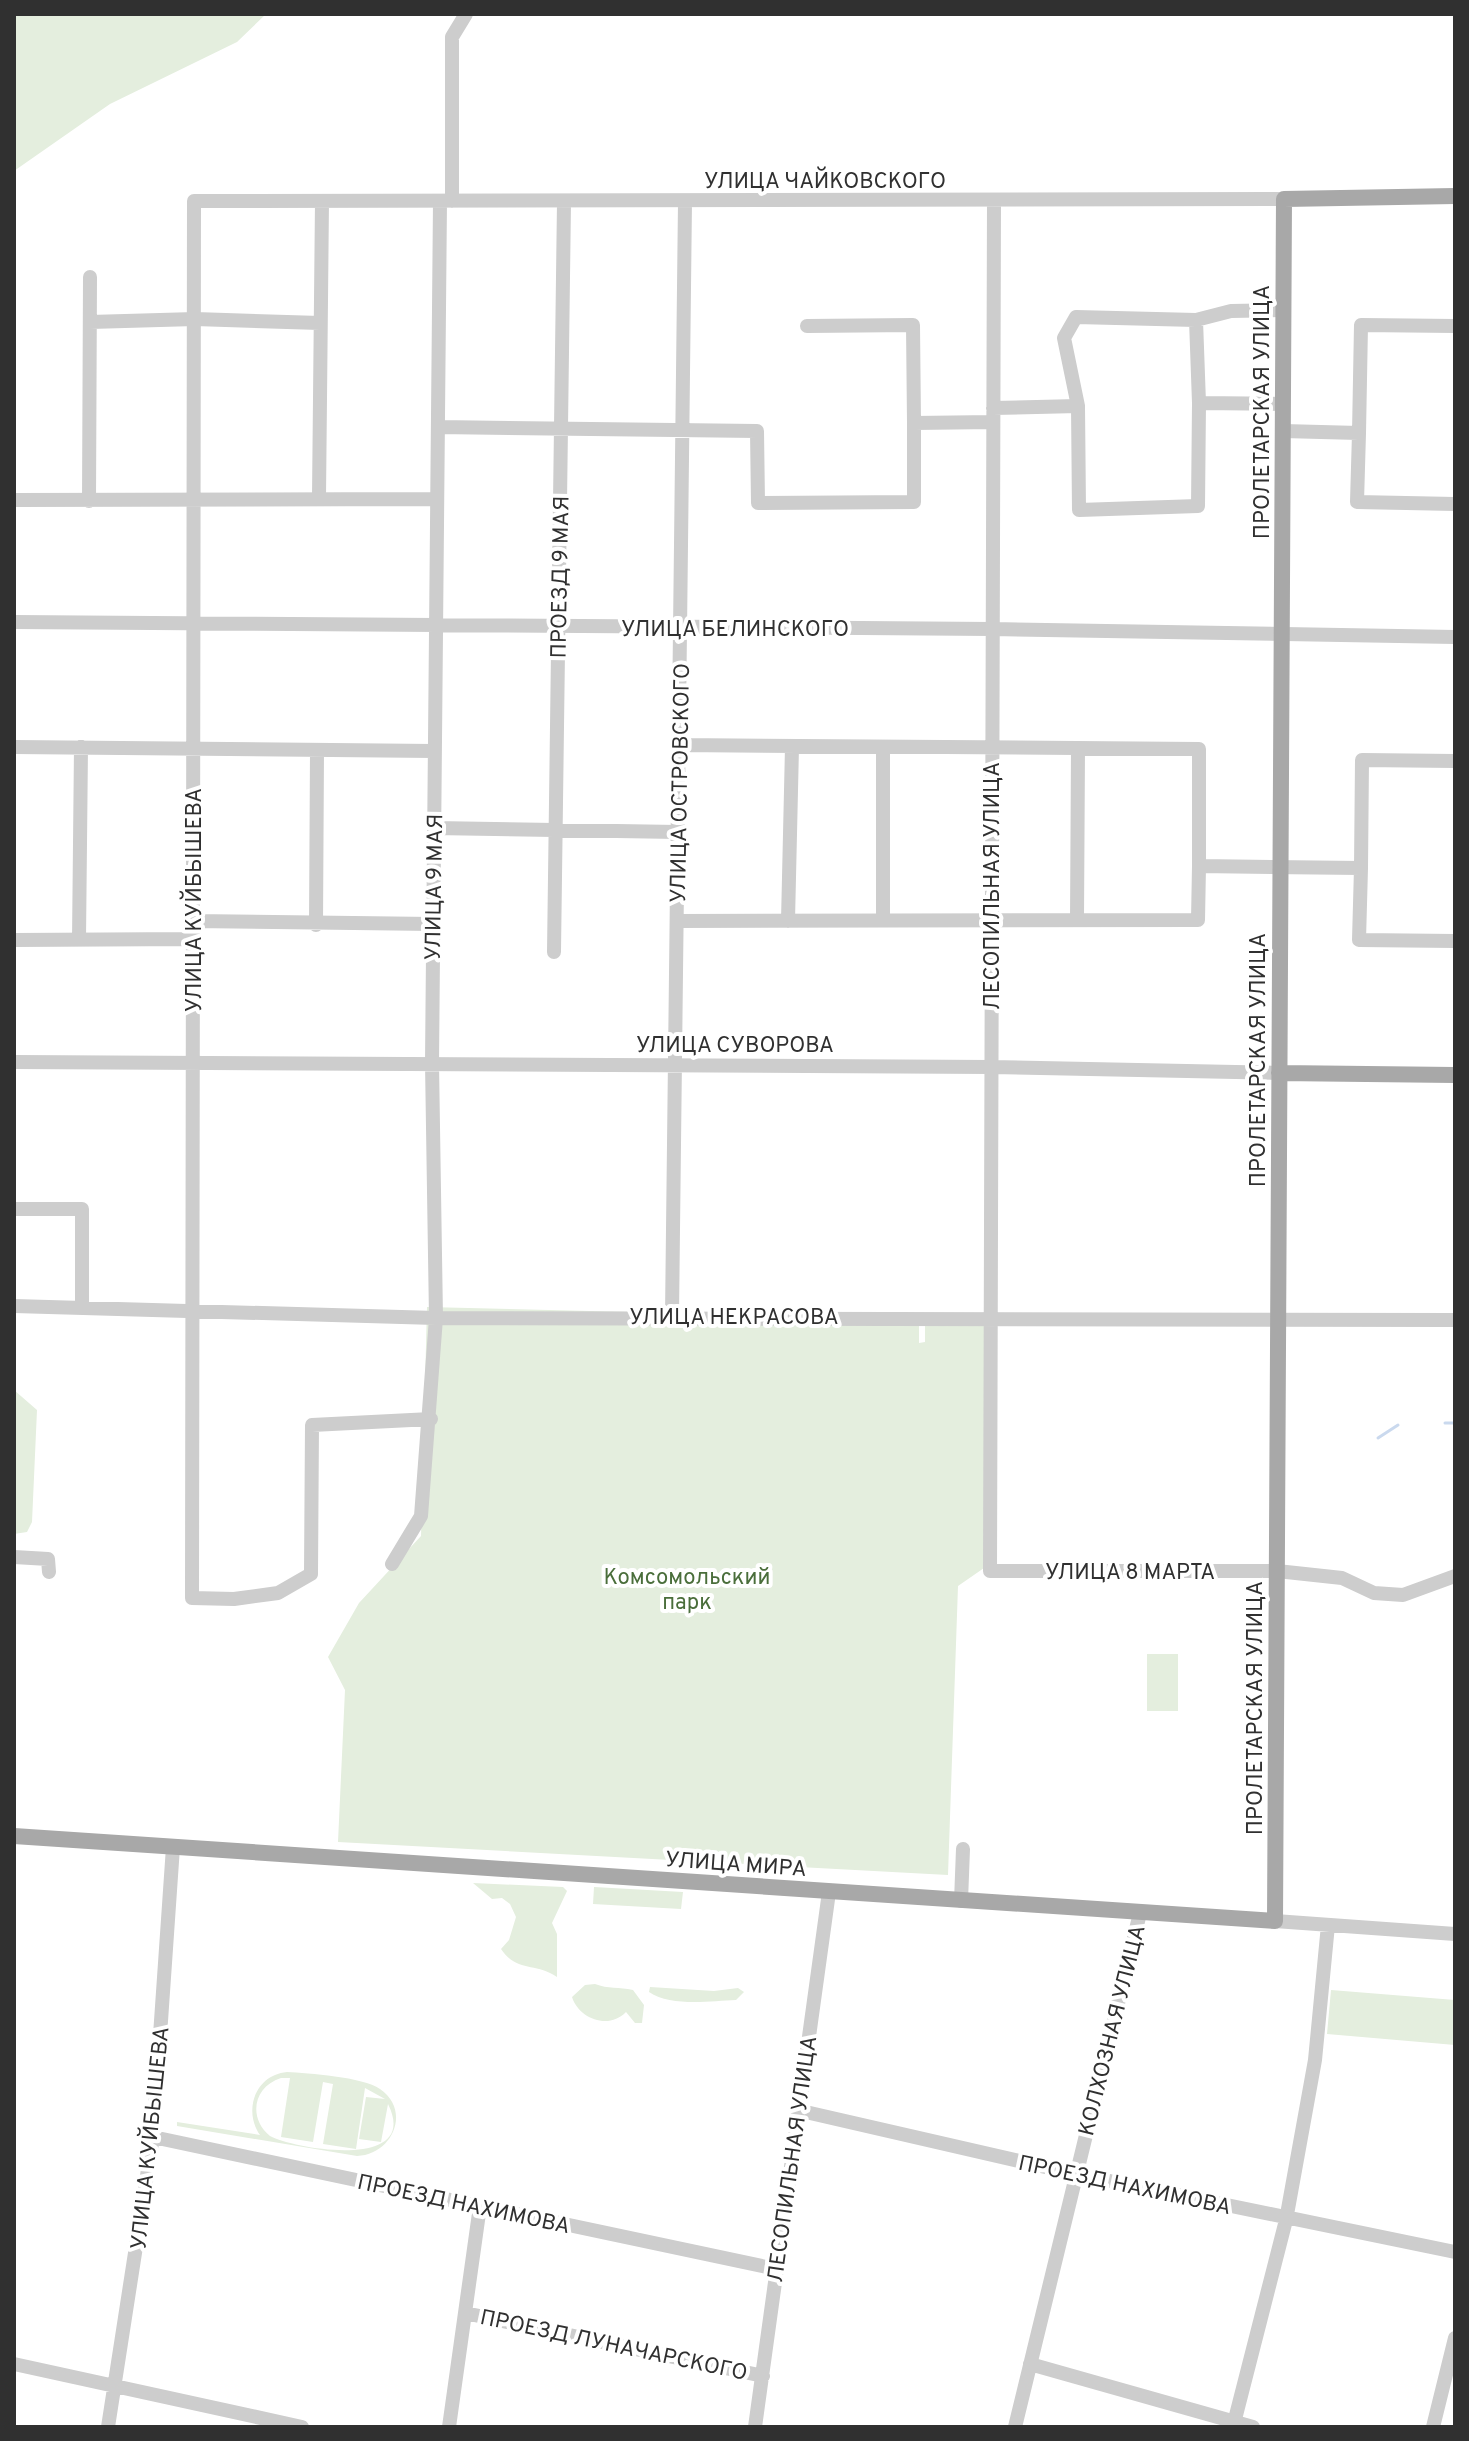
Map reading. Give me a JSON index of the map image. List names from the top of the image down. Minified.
{"streets":{"main road":["УЛИЦА ЧАЙКОВСКОГО","ПРОЛЕТАРСКАЯ УЛИЦА","УЛИЦА СУВОРОВА","УЛИЦА МИРА"],"street":["ПРОЕЗД 9 МАЯ","УЛИЦА БЕЛИНСКОГО","УЛИЦА ОСТРОВСКОГО","ЛЕСОПИЛЬНАЯ УЛИЦА","УЛИЦА 9 МАЯ","УЛИЦА КУЙБЫШЕВА","УЛИЦА НЕКРАСОВА","УЛИЦА 8 МАРТА","КОЛХОЗНАЯ УЛИЦА","ПРОЕЗД НАХИМОВА","ПРОЕЗД ЛУНАЧАРСКОГО"]},"crossings":[["УЛИЦА ЧАЙКОВСКОГО","ПРОЛЕТАРСКАЯ УЛИЦА"],["УЛИЦА ЧАЙКОВСКОГО","ПРОЕЗД 9 МАЯ"],["УЛИЦА ЧАЙКОВСКОГО","УЛИЦА ОСТРОВСКОГО"],["УЛИЦА ЧАЙКОВСКОГО","ЛЕСОПИЛЬНАЯ УЛИЦА"],["УЛИЦА ЧАЙКОВСКОГО","УЛИЦА 9 МАЯ"],["УЛИЦА ЧАЙКОВСКОГО","УЛИЦА КУЙБЫШЕВА"],["ПРОЛЕТАРСКАЯ УЛИЦА","УЛИЦА БЕЛИНСКОГО"],["ПРОЛЕТАРСКАЯ УЛИЦА","УЛИЦА СУВОРОВА"],["ПРОЛЕТАРСКАЯ УЛИЦА","УЛИЦА НЕКРАСОВА"],["ПРОЛЕТАРСКАЯ УЛИЦА","УЛИЦА 8 МАРТА"],["ПРОЛЕТАРСКАЯ УЛИЦА","УЛИЦА МИРА"],["ПРОЕЗД 9 МАЯ","УЛИЦА БЕЛИНСКОГО"],["УЛИЦА БЕЛИНСКОГО","УЛИЦА ОСТРОВСКОГО"],["УЛИЦА БЕЛИНСКОГО","ЛЕСОПИЛЬНАЯ УЛИЦА"],["УЛИЦА БЕЛИНСКОГО","УЛИЦА 9 МАЯ"],["УЛИЦА БЕЛИНСКОГО","УЛИЦА КУЙБЫШЕВА"],["УЛИЦА ОСТРОВСКОГО","УЛИЦА СУВОРОВА"],["УЛИЦА ОСТРОВСКОГО","УЛИЦА НЕКРАСОВА"],["ЛЕСОПИЛЬНАЯ УЛИЦА","УЛИЦА СУВОРОВА"],["ЛЕСОПИЛЬНАЯ УЛИЦА","УЛИЦА НЕКРАСОВА"],["ЛЕСОПИЛЬНАЯ УЛИЦА","УЛИЦА 8 МАРТА"],["ЛЕСОПИЛЬНАЯ УЛИЦА","УЛИЦА МИРА"],["ЛЕСОПИЛЬНАЯ УЛИЦА","ПРОЕЗД НАХИМОВА"],["ЛЕСОПИЛЬНАЯ УЛИЦА","ПРОЕЗД ЛУНАЧАРСКОГО"],["УЛИЦА 9 МАЯ","УЛИЦА КУЙБЫШЕВА"],["УЛИЦА 9 МАЯ","УЛИЦА СУВОРОВА"],["УЛИЦА 9 МАЯ","УЛИЦА НЕКРАСОВА"],["УЛИЦА КУЙБЫШЕВА","УЛИЦА СУВОРОВА"],["УЛИЦА КУЙБЫШЕВА","УЛИЦА НЕКРАСОВА"],["УЛИЦА КУЙБЫШЕВА","УЛИЦА МИРА"],["УЛИЦА КУЙБЫШЕВА","ПРОЕЗД НАХИМОВА"],["УЛИЦА МИРА","КОЛХОЗНАЯ УЛИЦА"],["КОЛХОЗНАЯ УЛИЦА","ПРОЕЗД НАХИМОВА"]],"parks":["Комсомольский парк"]}
